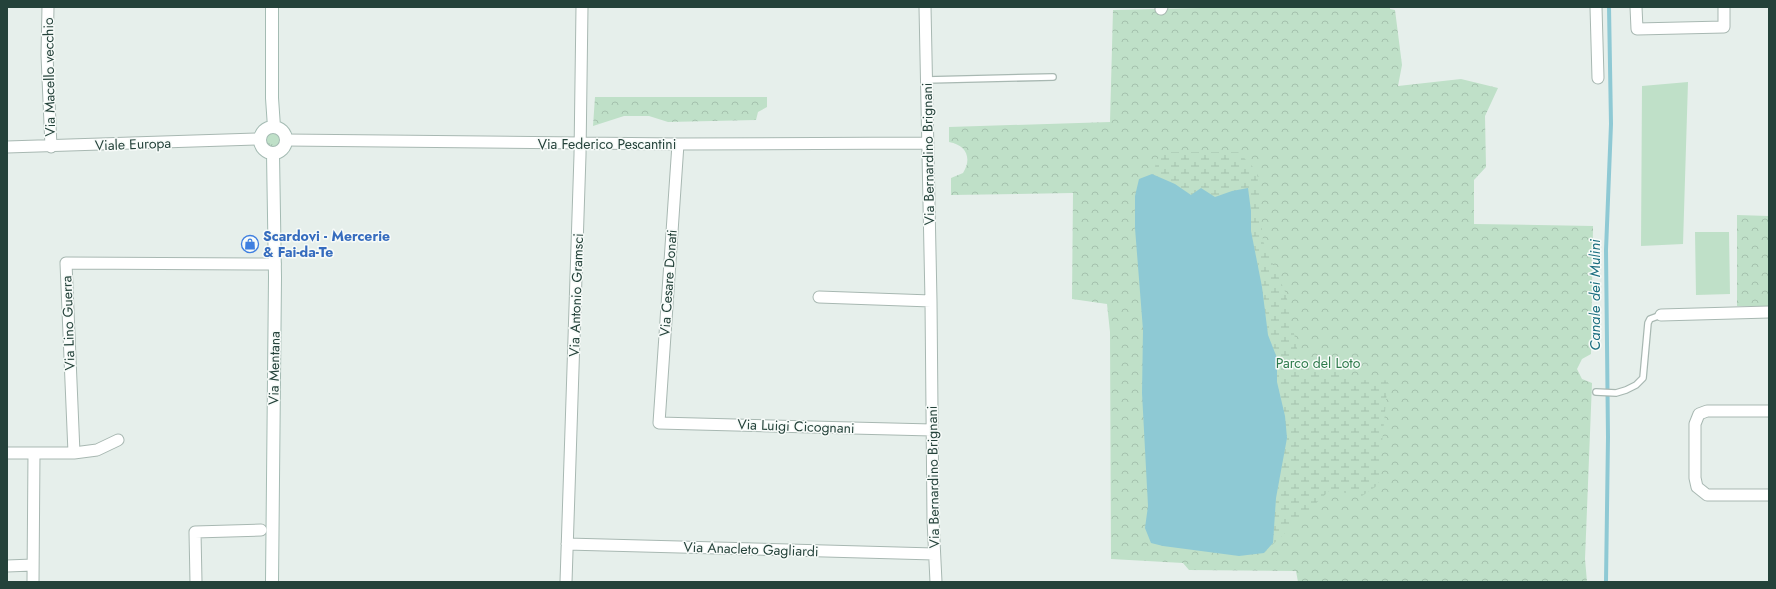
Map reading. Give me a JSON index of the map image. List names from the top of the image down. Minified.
{"streets":{"main road":["Via Mentana"],"street":["Via Macello vecchio","Viale Europa","Via Federico Pescantini","Via Bernardino Brignani","Via Cesare Donati","Via Antonio Gramsci","Via Lino Guerra","Via Luigi Cicognani","Via Anacleto Gagliardi"]},"crossings":[["Via Macello vecchio","Viale Europa"],["Viale Europa","Via Federico Pescantini"],["Viale Europa","Via Mentana"],["Via Federico Pescantini","Via Bernardino Brignani"],["Via Federico Pescantini","Via Cesare Donati"],["Via Federico Pescantini","Via Antonio Gramsci"],["Via Federico Pescantini","Via Mentana"],["Via Bernardino Brignani","Via Luigi Cicognani"],["Via Bernardino Brignani","Via Anacleto Gagliardi"],["Via Cesare Donati","Via Luigi Cicognani"],["Via Antonio Gramsci","Via Anacleto Gagliardi"],["Via Lino Guerra","Via Mentana"]],"water":["Canale dei Mulini"],"parks":["Parco del Loto"],"places":{"shop":["Scardovi - Mercerie & Fai-da-Te"]}}
